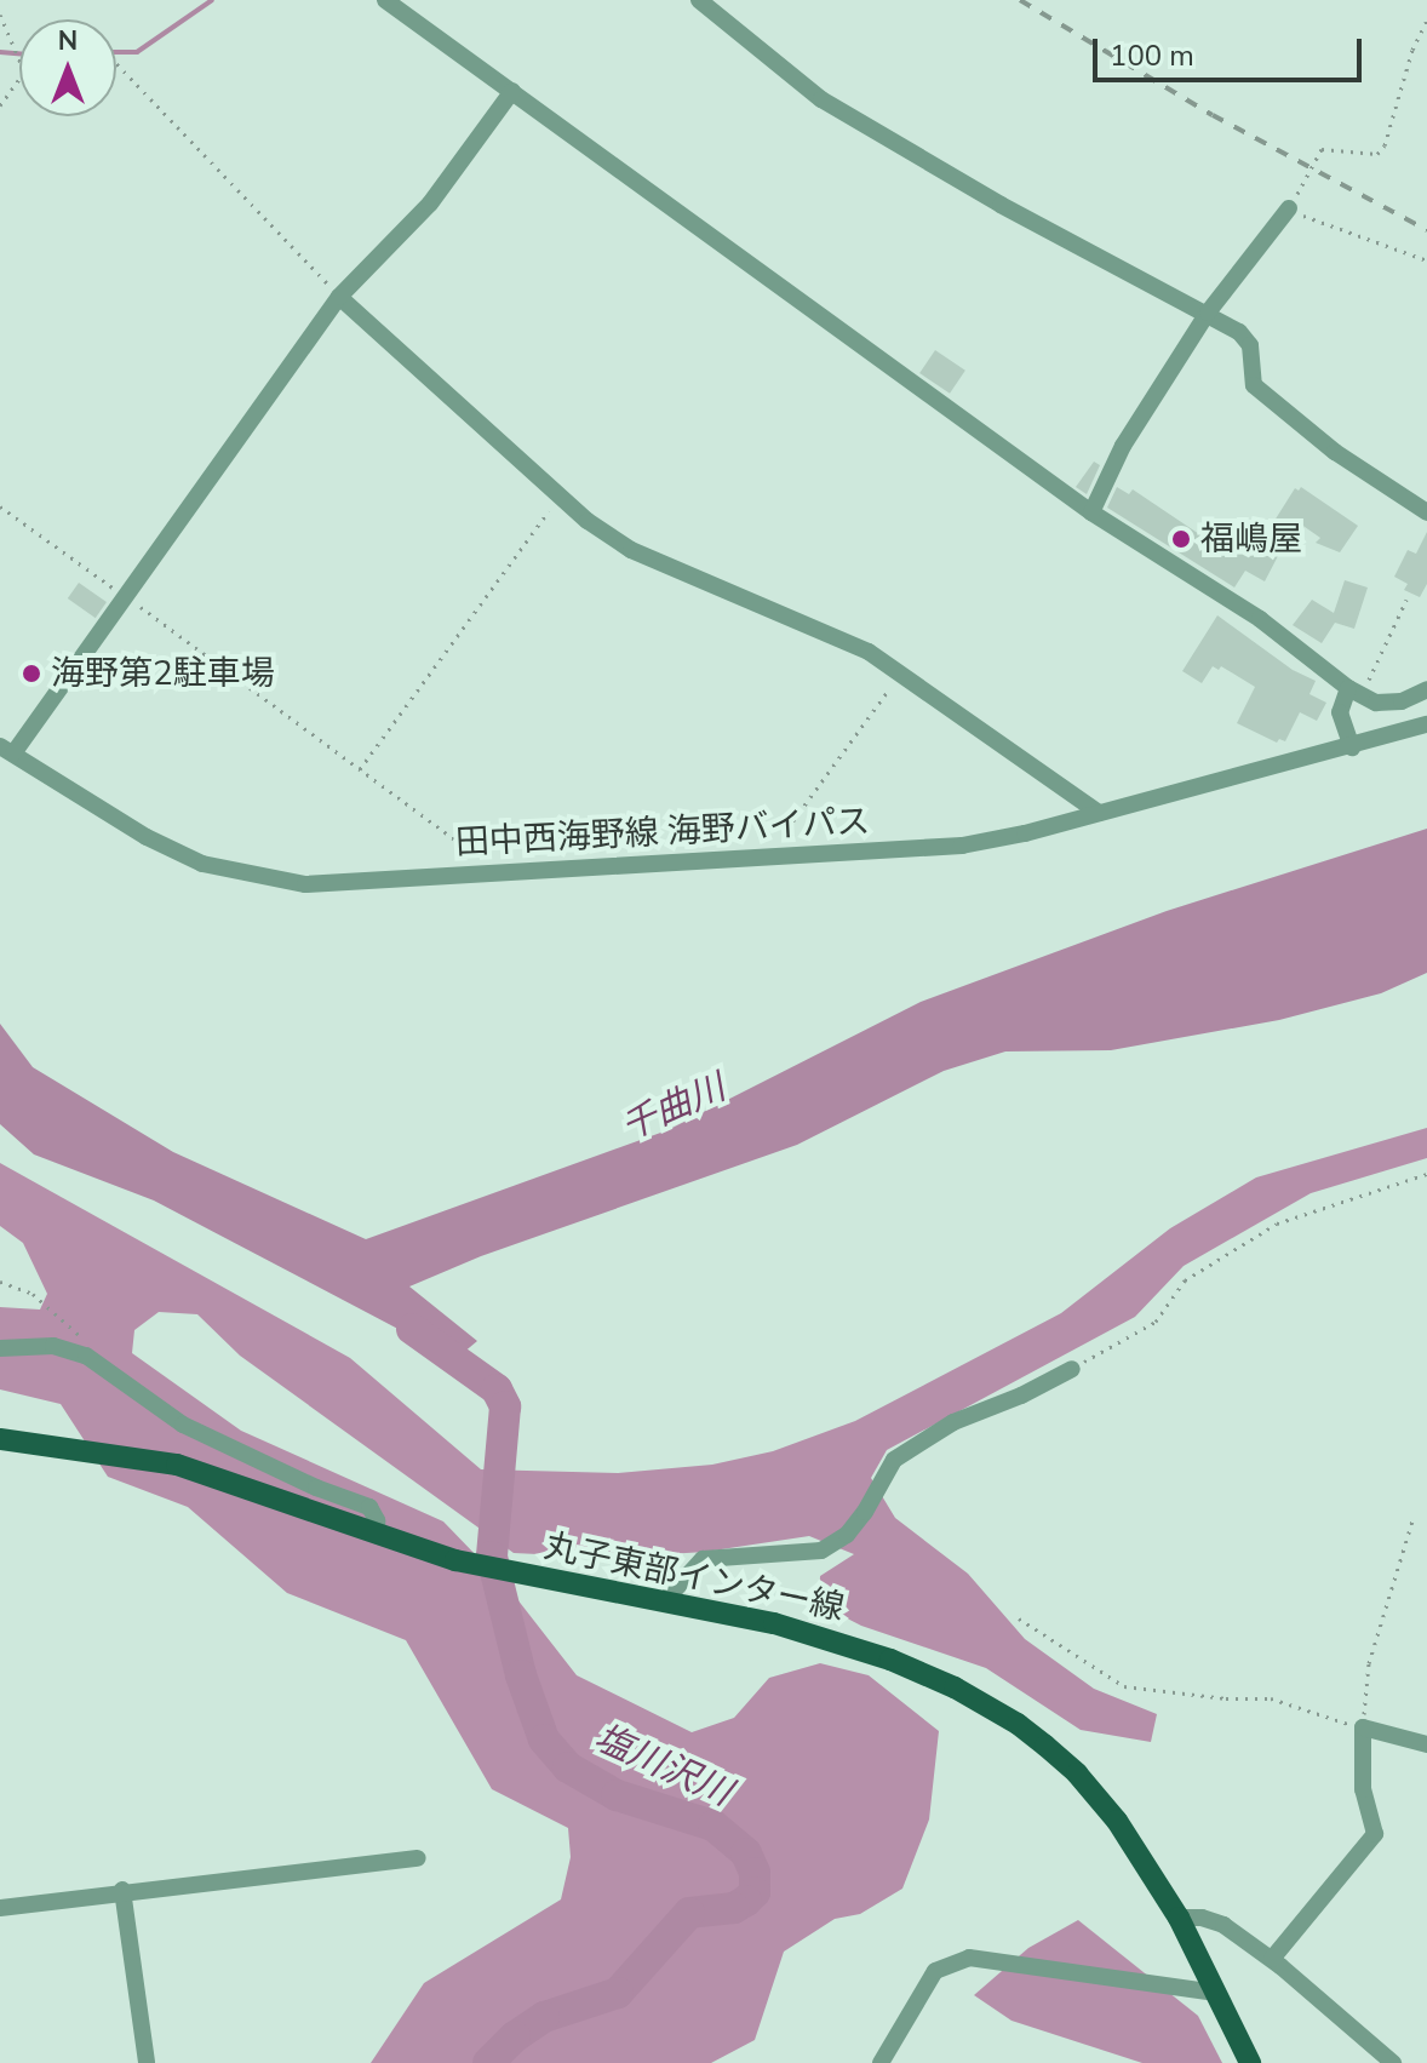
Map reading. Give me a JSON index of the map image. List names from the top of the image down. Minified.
{"streets":{"main road":["丸子東部インター線"],"street":["田中西海野線 海野バイパス"]},"water":["千曲川","塩川沢川"],"places":["福嶋屋","海野第2駐車場"],"scale_bar":"100 m","north":"top"}
